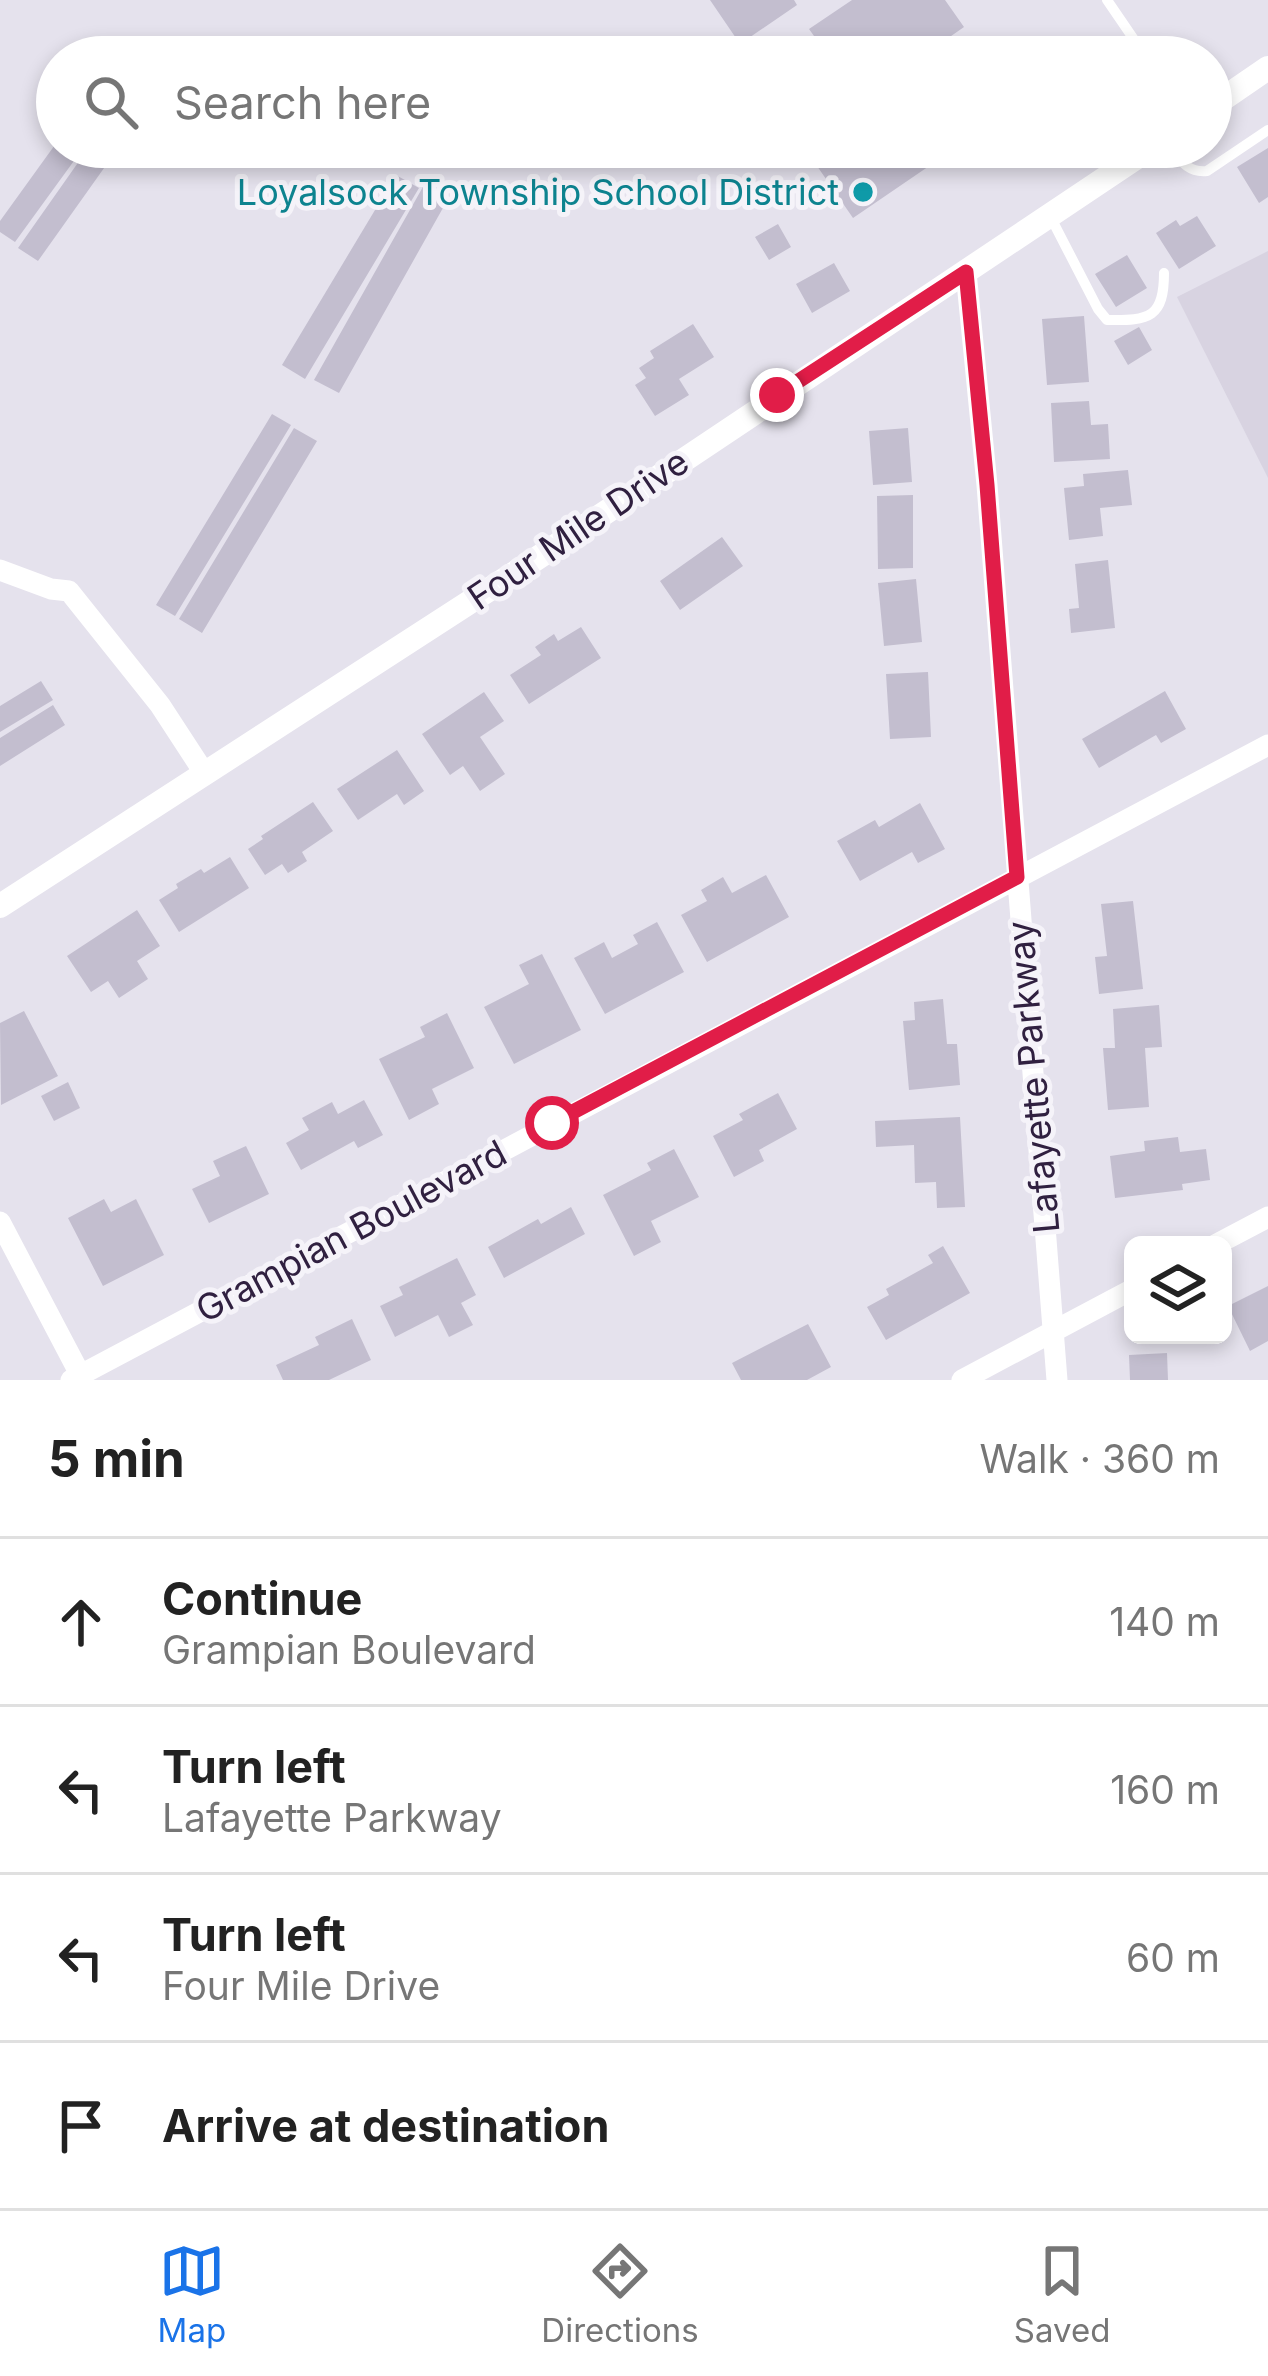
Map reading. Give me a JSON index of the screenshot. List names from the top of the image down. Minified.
{"streets":{"street":["Four Mile Drive","Lafayette Parkway","Grampian Boulevard"]},"crossings":[["Four Mile Drive","Lafayette Parkway"],["Lafayette Parkway","Grampian Boulevard"]],"places":["Loyalsock Township School District"],"page":{"search":"Search here","heading":["5 min","Walk · 360 m"],"list":[["Continue","Grampian Boulevard","140 m"],["Turn left","Lafayette Parkway","160 m"],["Turn left","Four Mile Drive","60 m"],"Arrive at destination"],"nav":["Map","Directions","Saved"]}}
